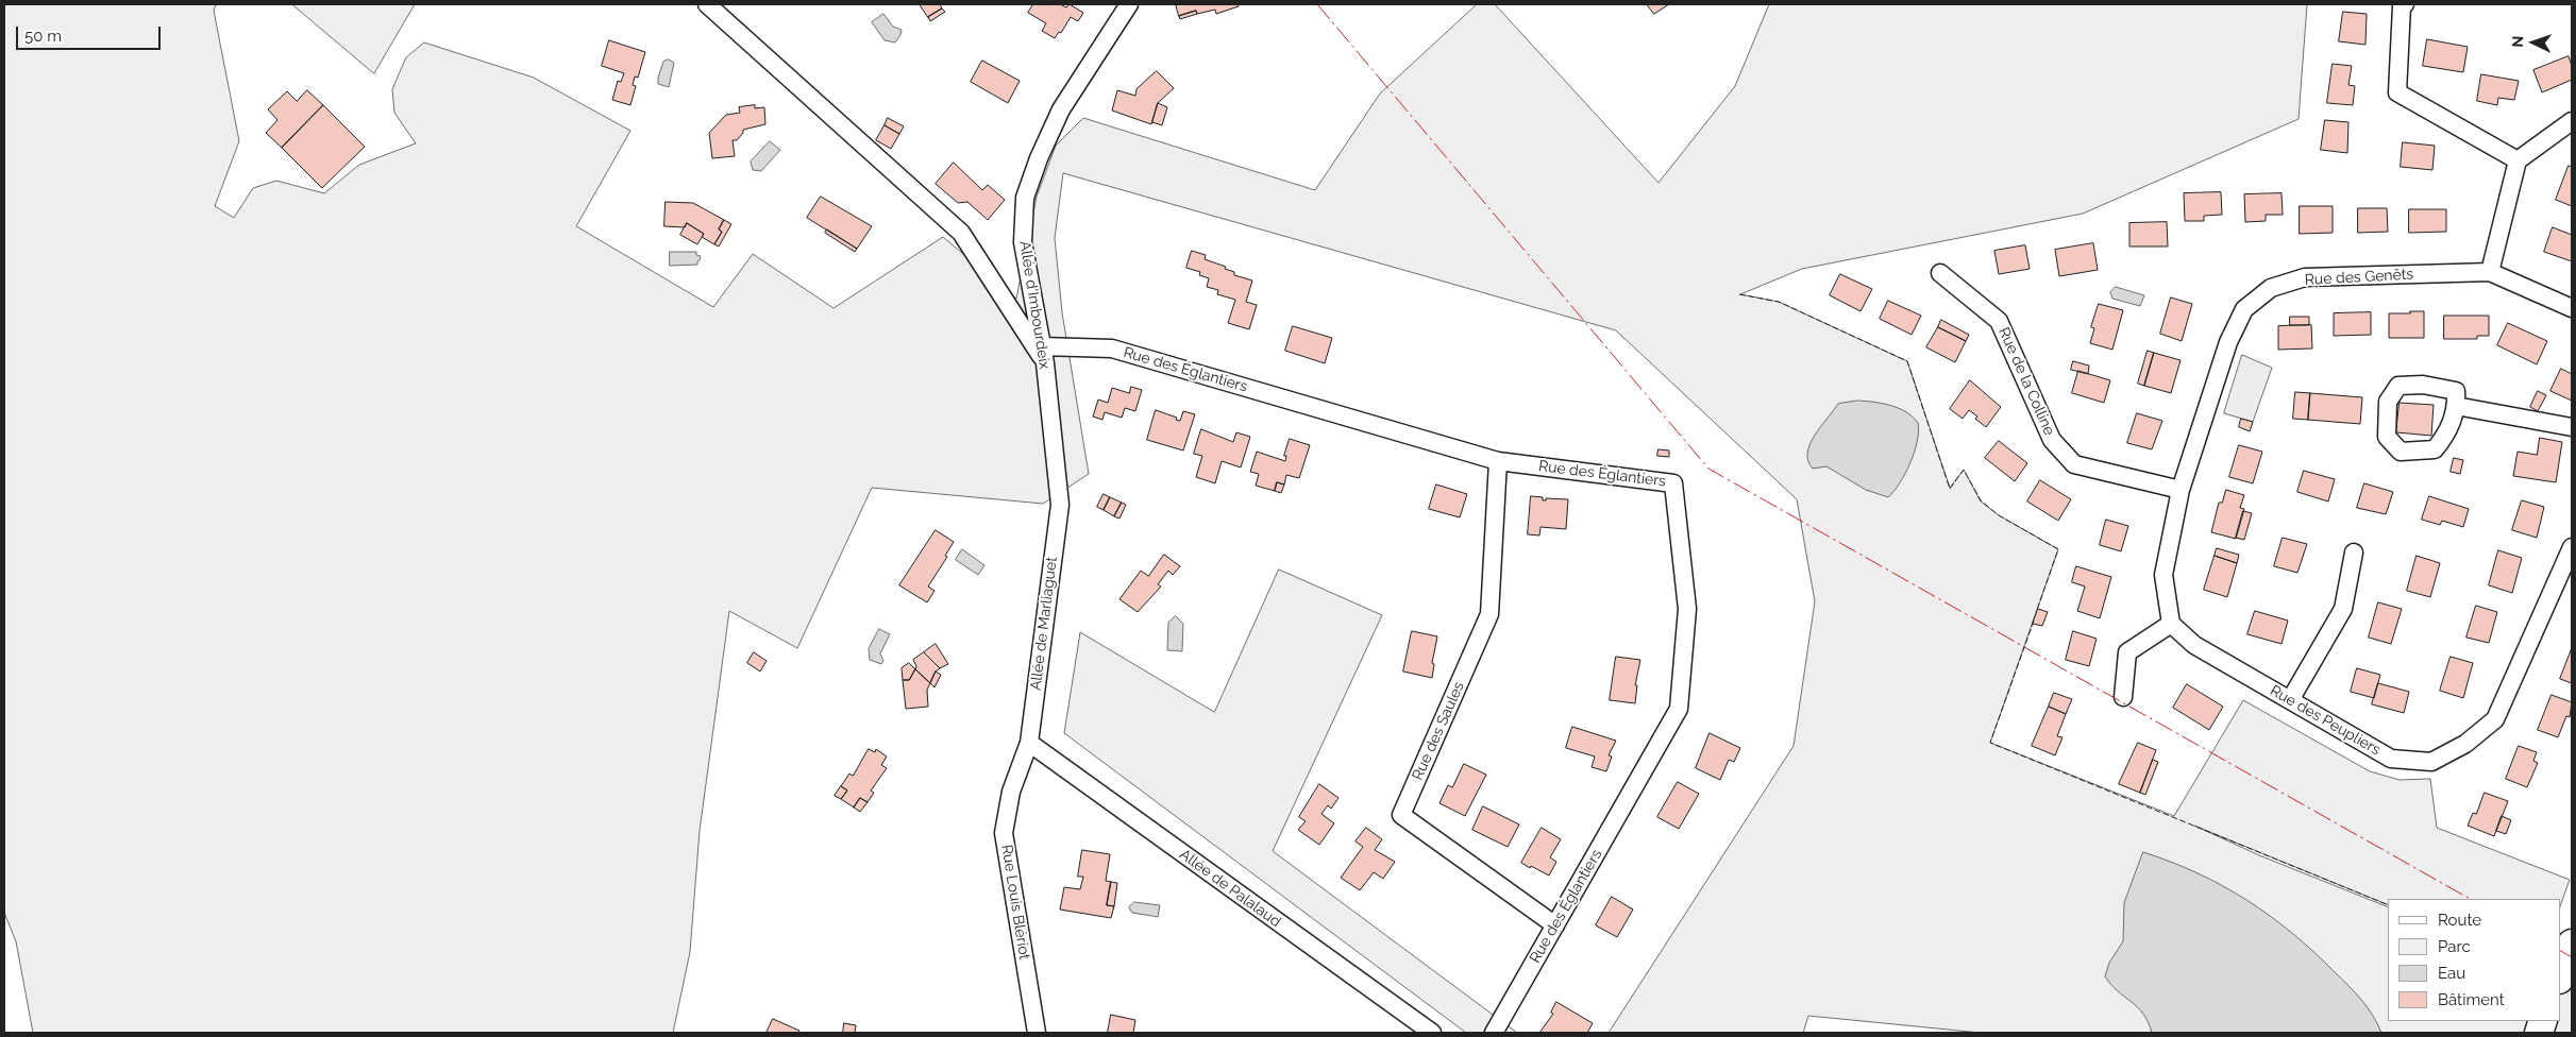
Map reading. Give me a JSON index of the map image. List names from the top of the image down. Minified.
{"streets":{"street":["Rue des Genêts","Allée d'Imbourdeix","Rue des Églantiers","Rue de la Colline","Allée de Marliaguet","Rue des Peupliers","Rue des Saules","Allée de Palalaud","Rue Louis Blériot"]},"crossings":[["Rue des Genêts","Rue de la Colline"],["Allée d'Imbourdeix","Rue des Églantiers"],["Allée d'Imbourdeix","Allée de Marliaguet"],["Rue des Églantiers","Rue des Saules"],["Allée de Marliaguet","Allée de Palalaud"],["Allée de Marliaguet","Rue Louis Blériot"],["Allée de Palalaud","Rue Louis Blériot"]],"legend":["Route","Parc","Eau","Bâtiment"],"scale_bar":"50 m","north":"left"}
